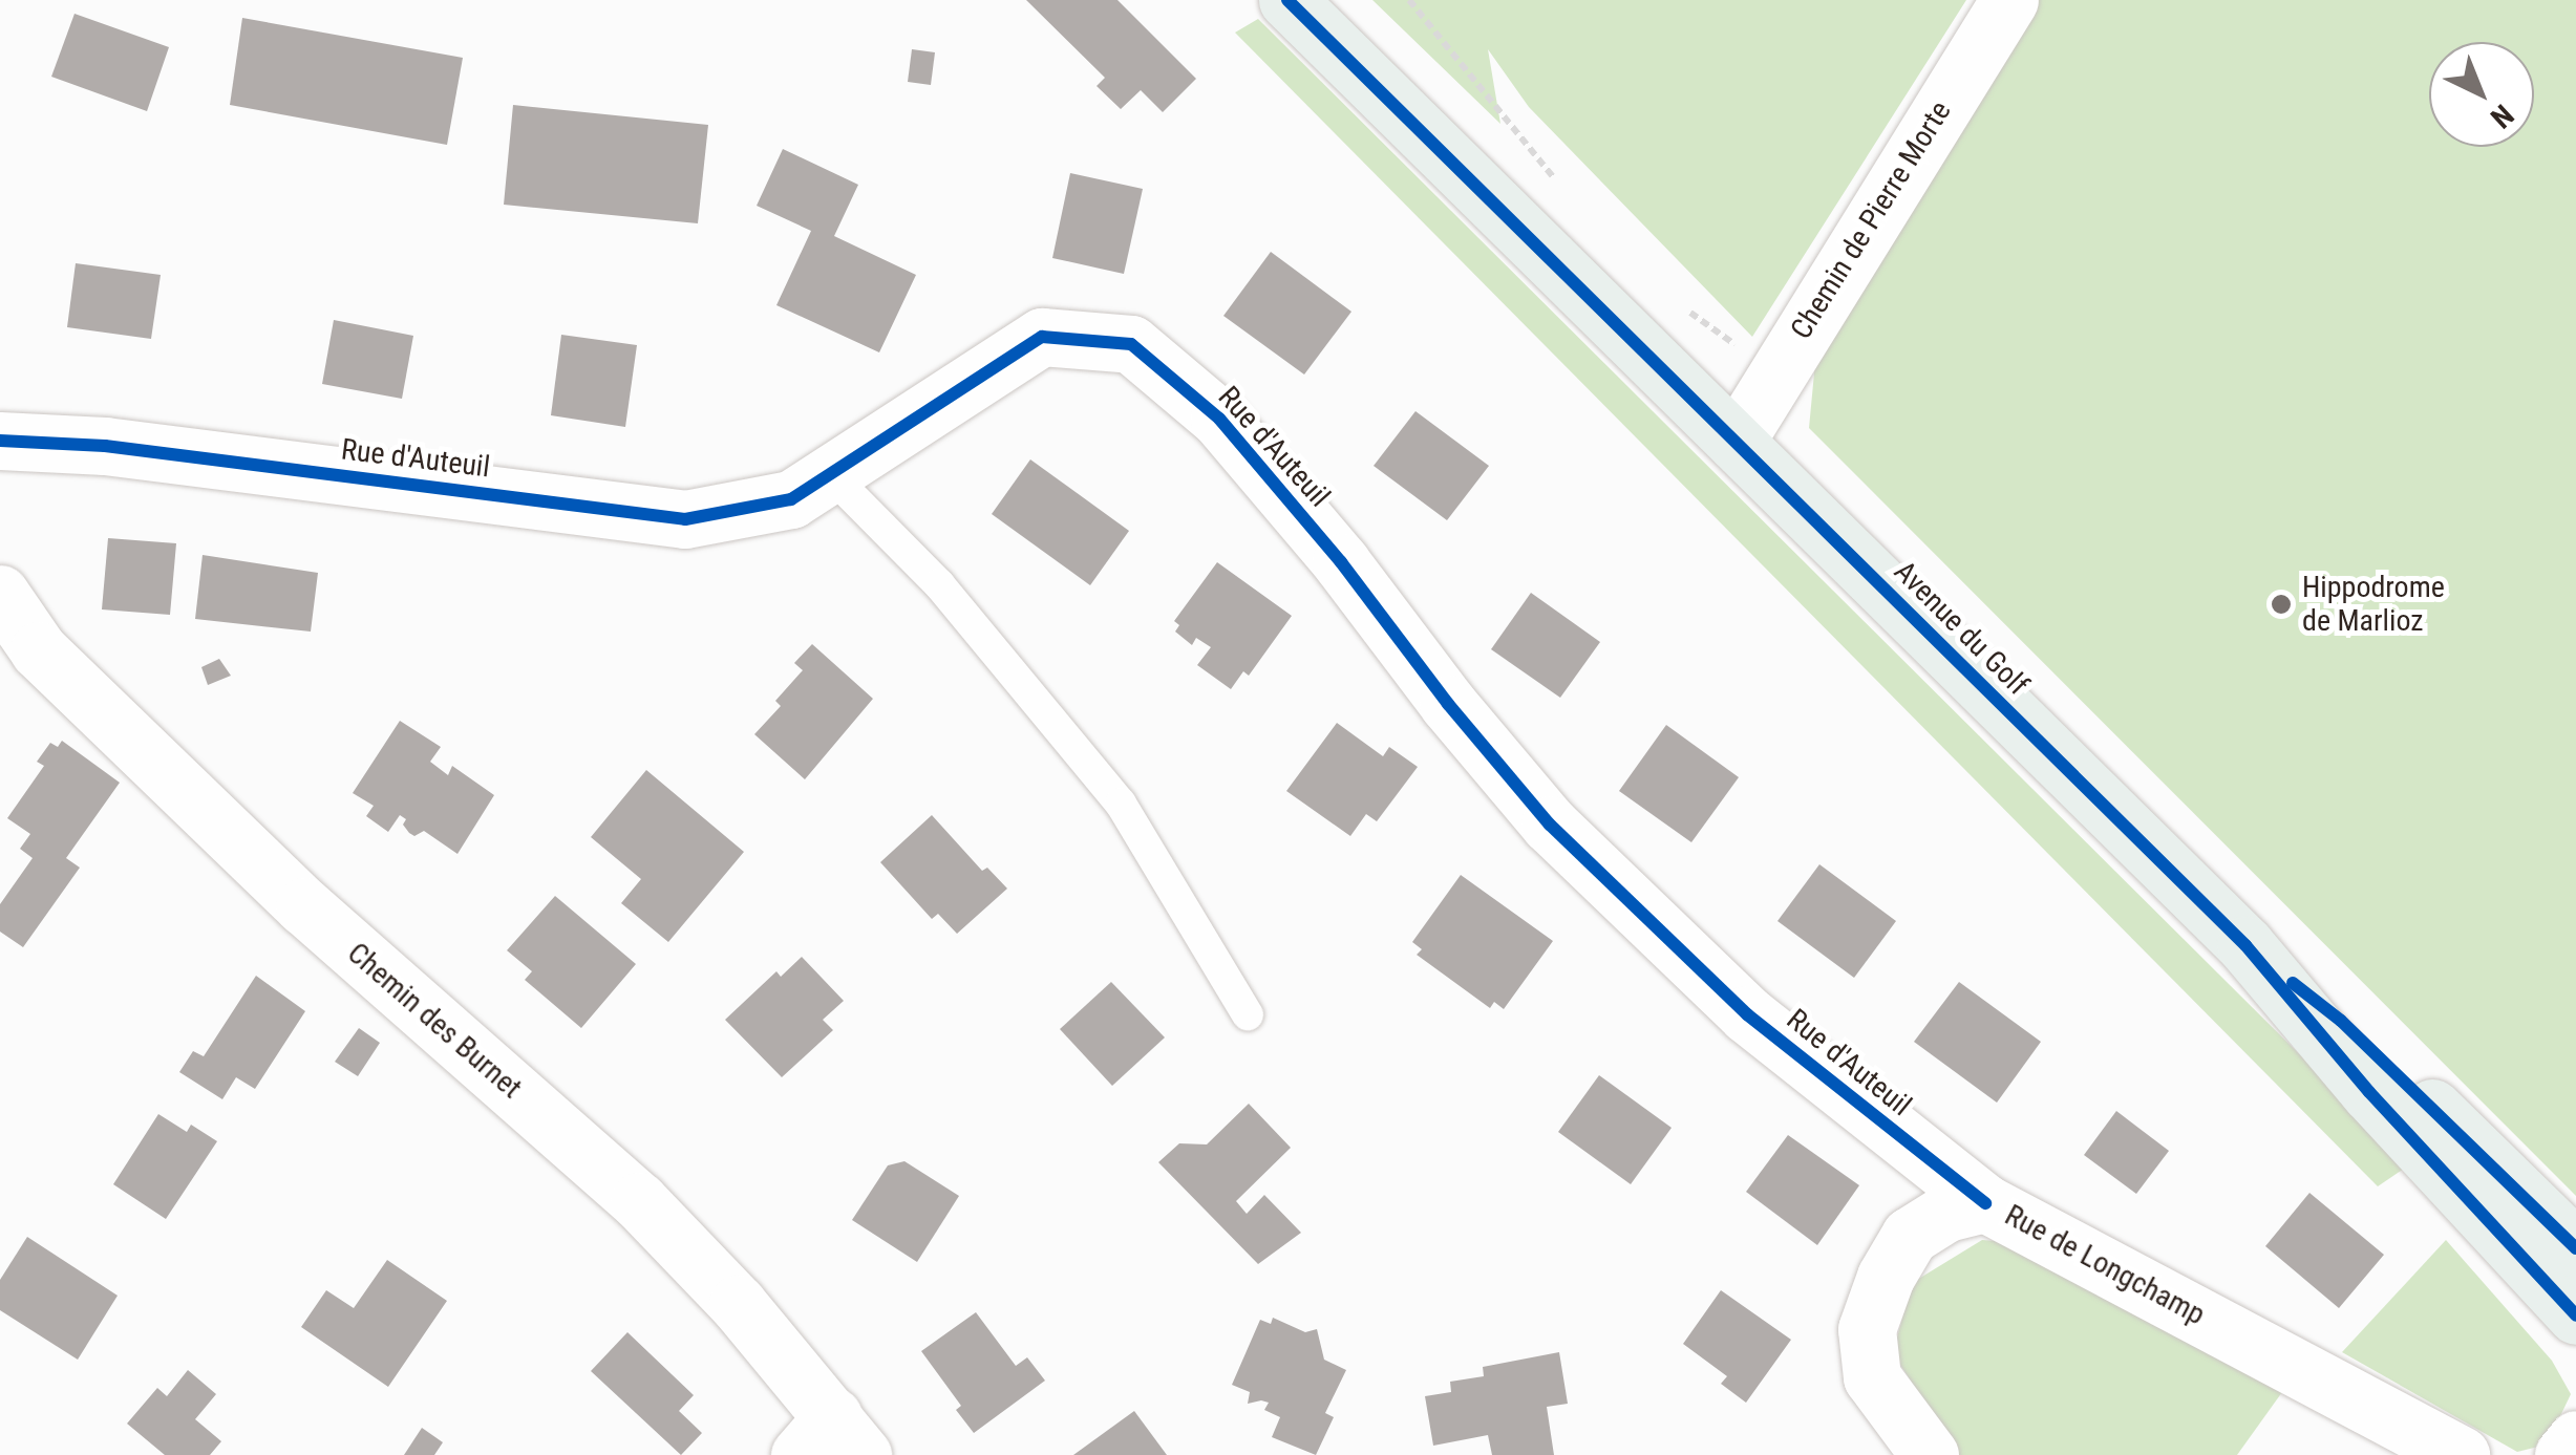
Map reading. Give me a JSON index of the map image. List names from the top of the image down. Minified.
{"streets":{"main road":["Avenue du Golf"],"street":["Chemin de Pierre Morte","Rue d'Auteuil","Chemin des Burnet","Rue de Longchamp"]},"crossings":[["Chemin de Pierre Morte","Avenue du Golf"],["Rue d'Auteuil","Rue de Longchamp"]],"places":["Hippodrome de Marlioz"],"north":"bottom right"}
